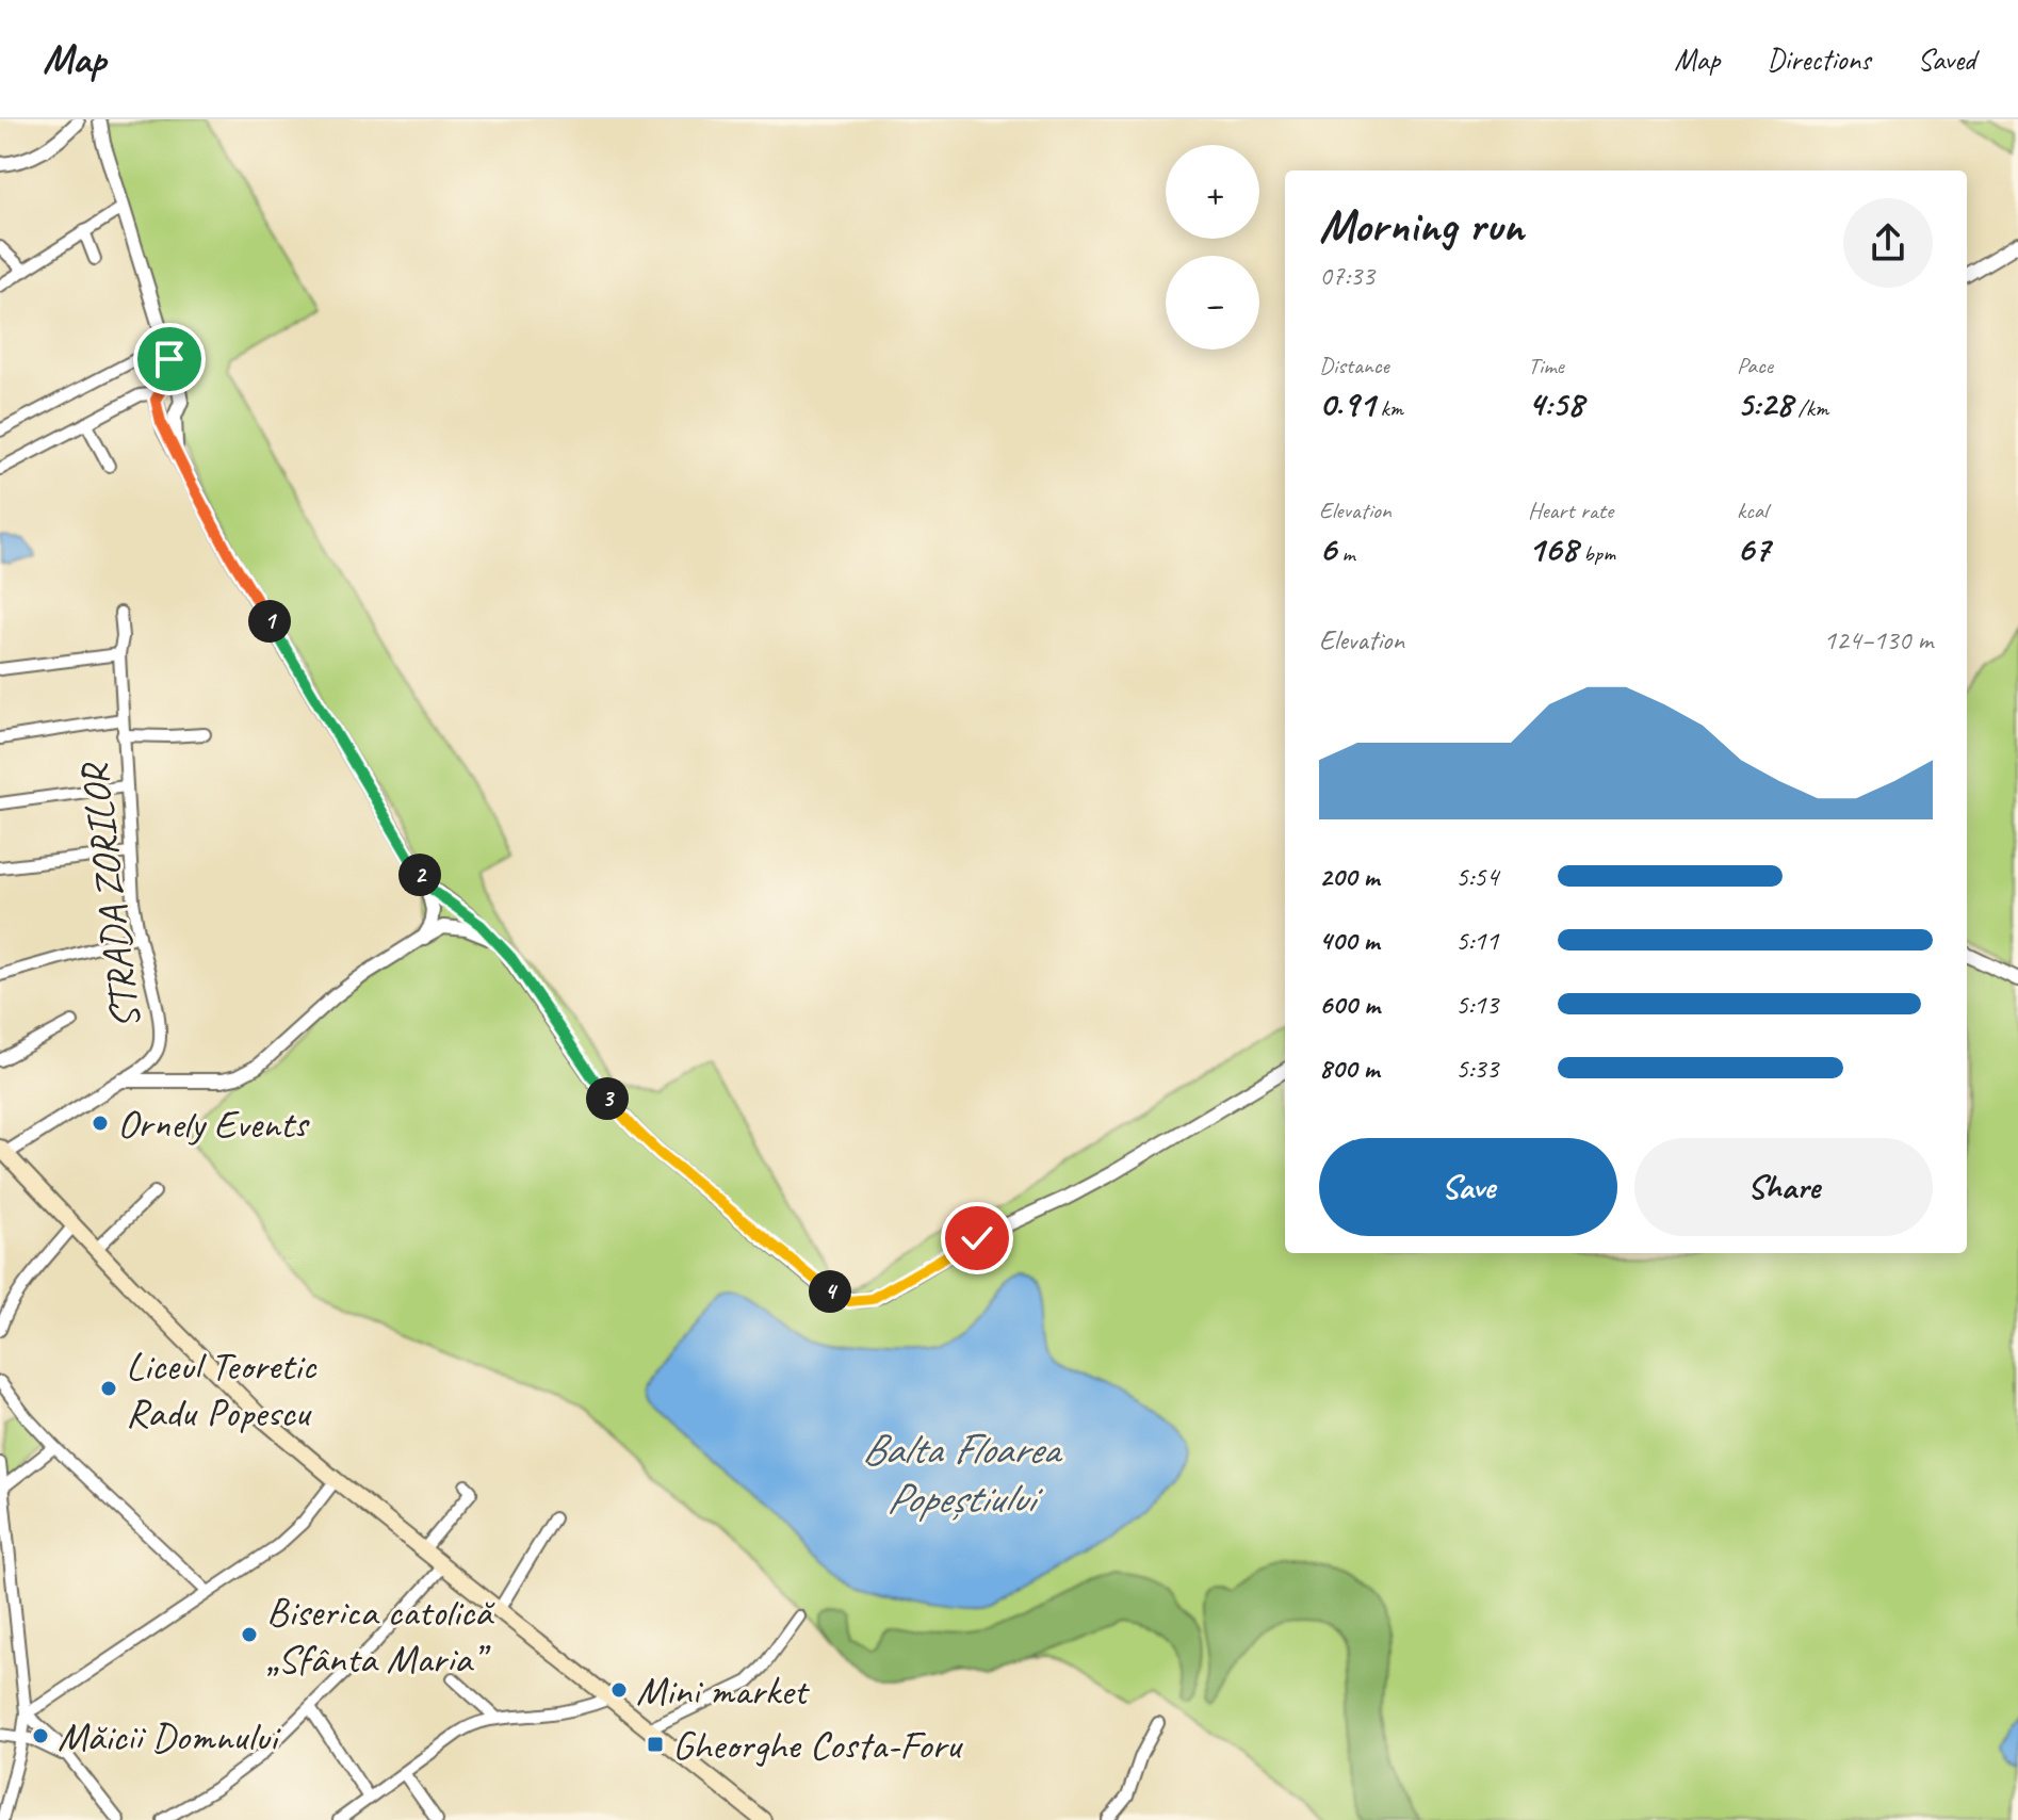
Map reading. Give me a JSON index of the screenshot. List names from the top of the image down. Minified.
{"streets":{"street":["STRADA ZORILOR"]},"water":["Balta Floarea Popeștiului"],"places":{"other":["Ornely Events","Liceul Teoretic Radu Popescu","Biserica catolică „Sfânta Maria”","Mini market","Măicii Domnului"],"transit":["Gheorghe Costa-Foru"]},"page":{"header":"Map","nav":["Map","Directions","Saved"],"map_buttons":["+","−"],"heading":["Morning run","07:33"],"stats":[["Distance","0.91 km"],["Time","4:58"],["Pace","5:28 /km"],["Elevation","6 m"],["Heart rate","168 bpm"],["kcal","67"]],"pins":["1","2","3","4"],"chart":["Elevation","124–130 m"],"list":[{"name":"200 m","note":"5:54"},{"name":"400 m","note":"5:11"},{"name":"600 m","note":"5:13"},{"name":"800 m","note":"5:33"}],"buttons":["Save","Share"]}}
